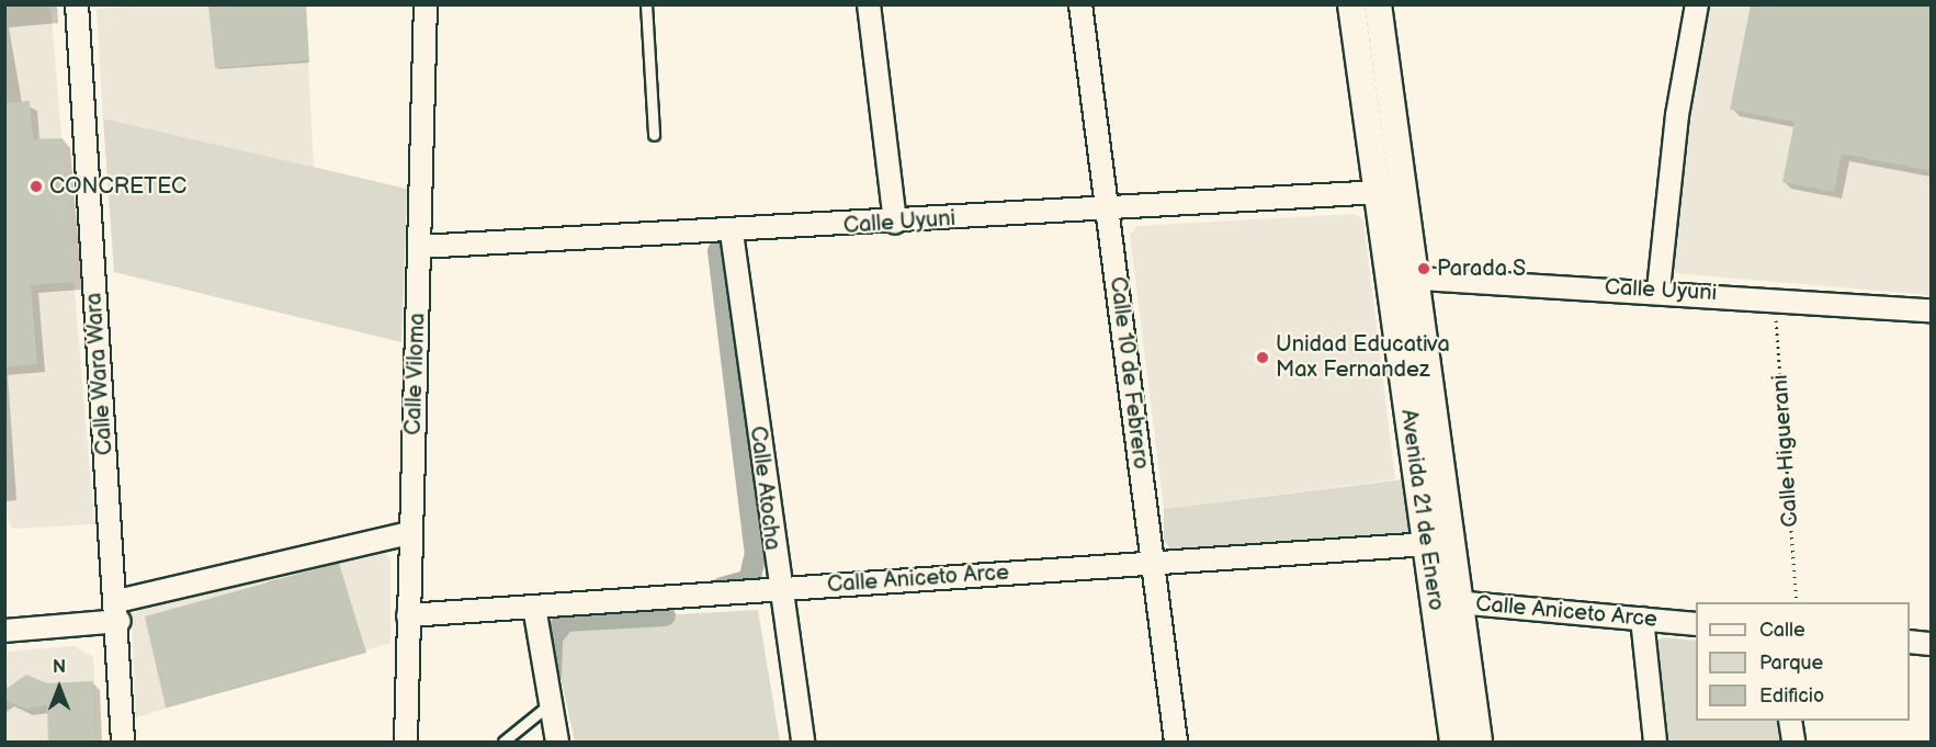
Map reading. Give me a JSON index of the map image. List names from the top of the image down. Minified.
{"streets":{"street":["Calle Uyuni","Calle 10 de Febrero","Calle Wara Wara","Calle Viloma","Calle Atocha","Avenida 21 de Enero","Calle Aniceto Arce"],"path":["Calle Higuerani"]},"crossings":[["Calle Uyuni","Calle 10 de Febrero"],["Calle Uyuni","Calle Viloma"],["Calle Uyuni","Calle Higuerani"],["Calle Uyuni","Calle Atocha"],["Calle Uyuni","Avenida 21 de Enero"],["Calle 10 de Febrero","Calle Aniceto Arce"],["Calle Viloma","Calle Aniceto Arce"],["Calle Atocha","Calle Aniceto Arce"],["Avenida 21 de Enero","Calle Aniceto Arce"]],"places":["CONCRETEC","Parada S","Unidad Educativa Max Fernandez"],"legend":["Calle","Parque","Edificio"],"north":"top"}
